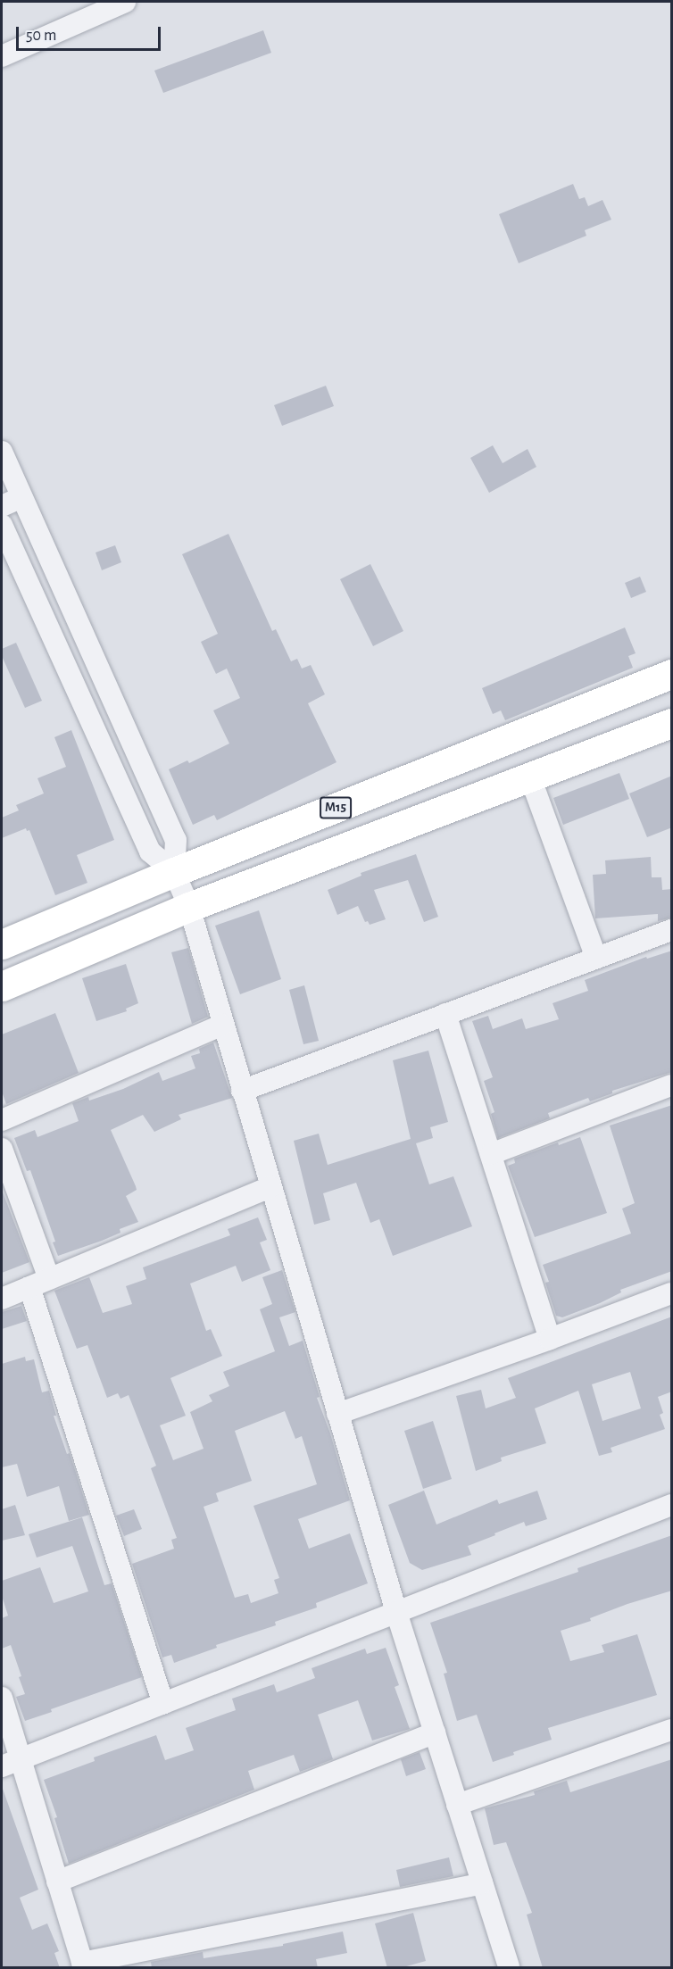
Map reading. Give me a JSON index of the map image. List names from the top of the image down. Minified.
{"streets":{"highway":["M15"]},"scale_bar":"50 m"}
